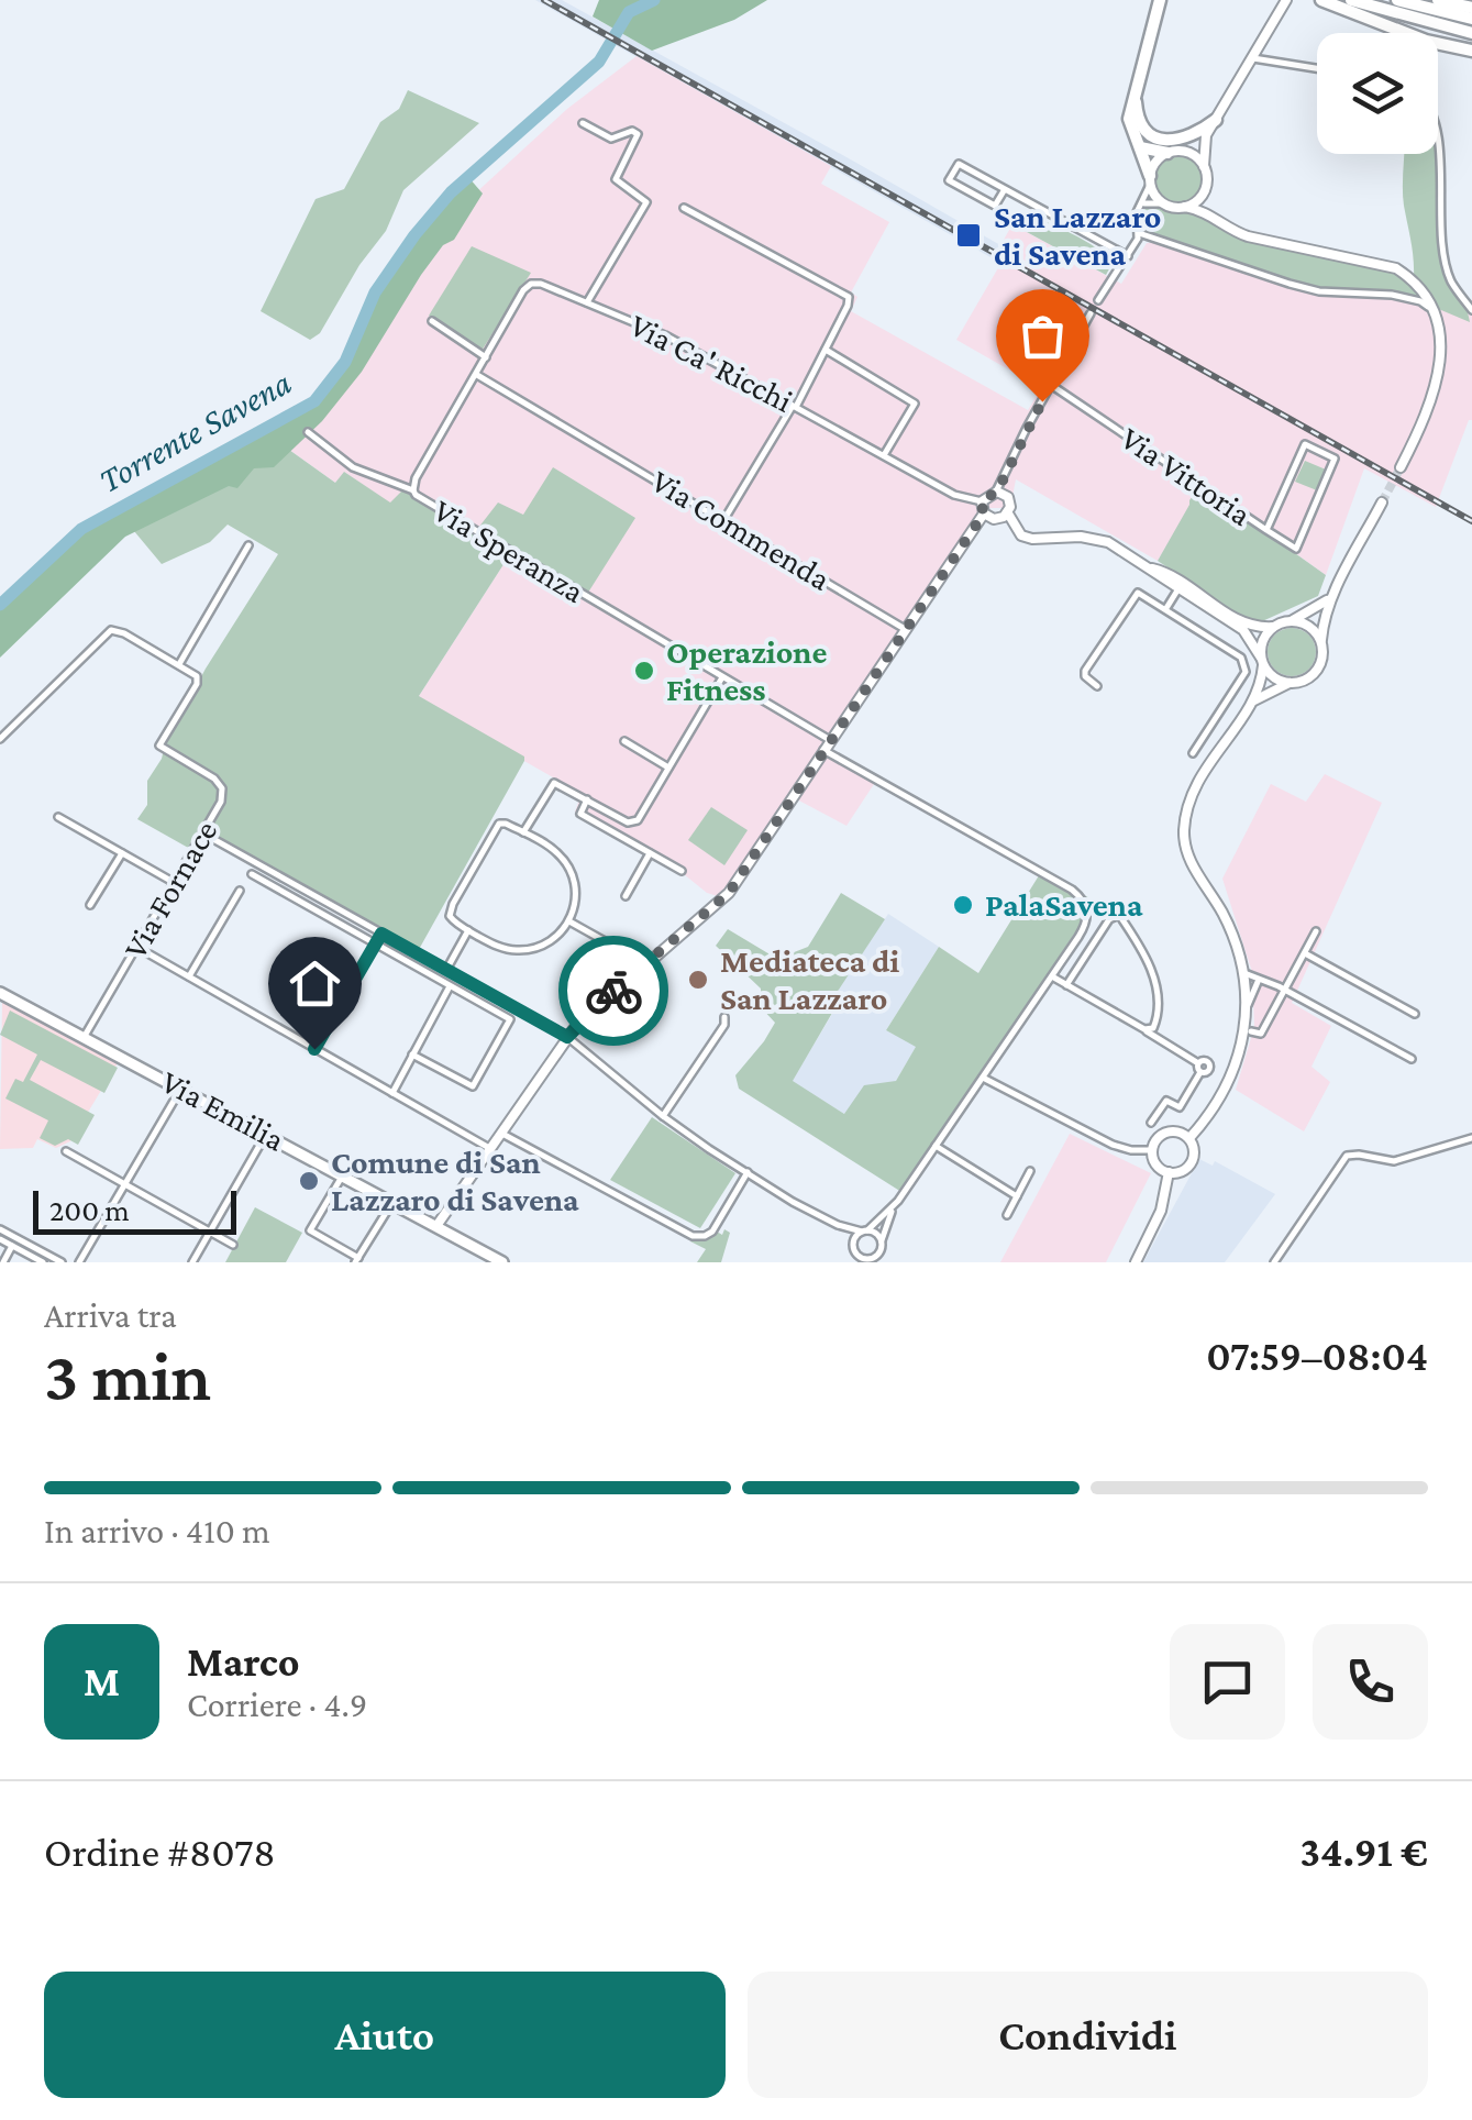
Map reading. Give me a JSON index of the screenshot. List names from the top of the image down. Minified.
{"streets":{"main road":["Via Emilia"],"street":["Via Ca' Ricchi","Via Vittoria","Via Commenda","Via Speranza","Via Fornace"]},"crossings":[["Via Ca' Ricchi","Via Speranza"],["Via Commenda","Via Speranza"],["Via Fornace","Via Emilia"]],"water":["Torrente Savena"],"places":{"transit":["San Lazzaro di Savena"],"other":["Operazione Fitness","PalaSavena","Mediateca di San Lazzaro","Comune di San Lazzaro di Savena"]},"scale_bar":"200 m","page":{"scale":"200 m","heading":["3 min","Arriva tra","07:59–08:04"],"panel":["Marco","Corriere · 4.9","Ordine #8078","34.91 €"],"bar":"In arrivo · 410 m","round":"M","buttons":["Aiuto","Condividi"]}}
